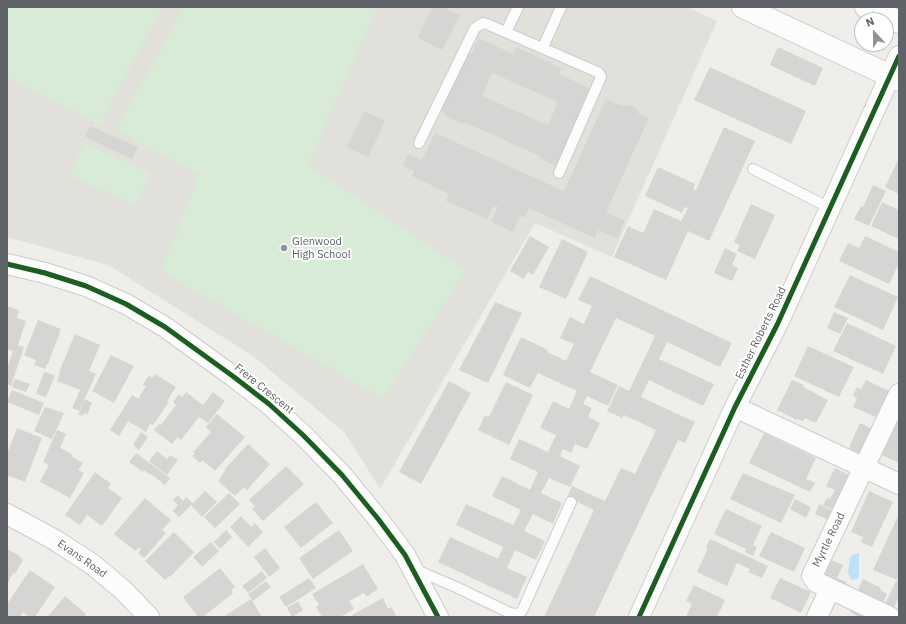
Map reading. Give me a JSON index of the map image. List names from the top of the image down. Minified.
{"streets":{"street":["Esther Roberts Road","Frere Crescent","Myrtle Road","Evans Road"]},"places":["Glenwood High School"],"north":"top"}
